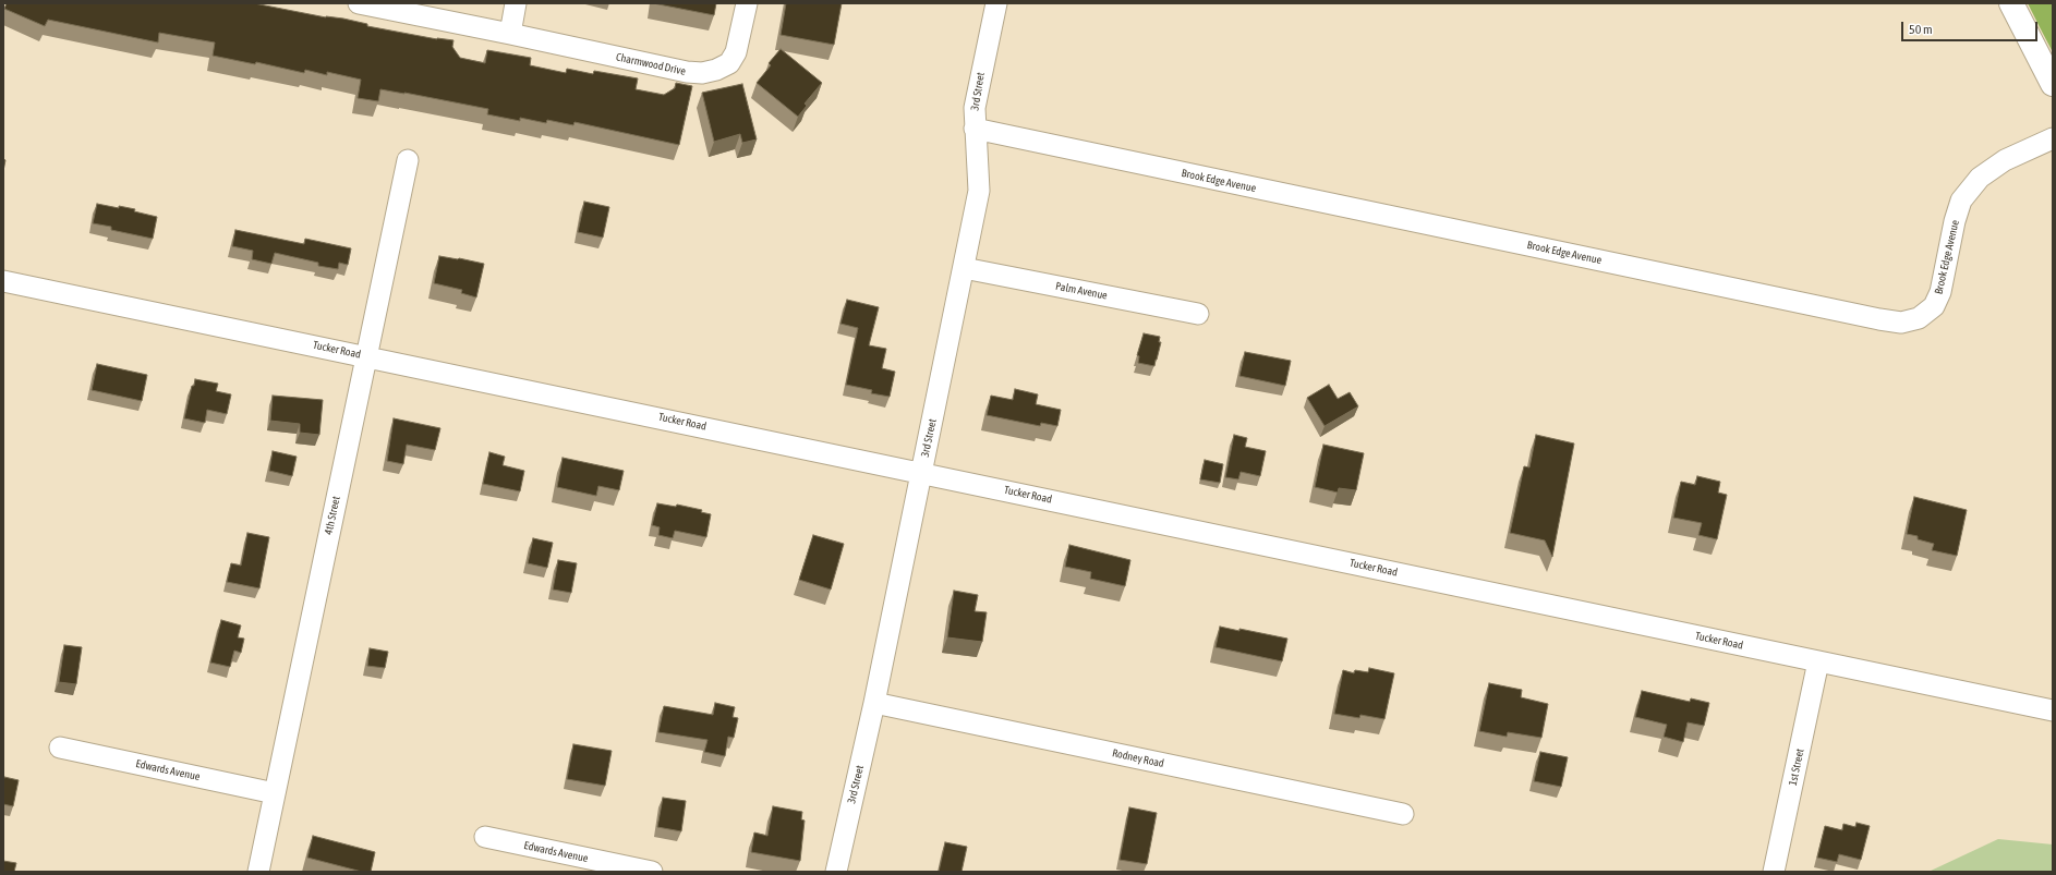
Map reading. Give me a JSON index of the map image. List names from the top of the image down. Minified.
{"streets":{"street":["Charmwood Drive","3rd Street","Brook Edge Avenue","Palm Avenue","Tucker Road","4th Street","Rodney Road","1st Street","Edwards Avenue"]},"crossings":[["3rd Street","Brook Edge Avenue"],["3rd Street","Palm Avenue"],["3rd Street","Tucker Road"],["3rd Street","Rodney Road"],["Tucker Road","4th Street"],["Tucker Road","1st Street"],["4th Street","Edwards Avenue"]],"scale_bar":"50 m"}
